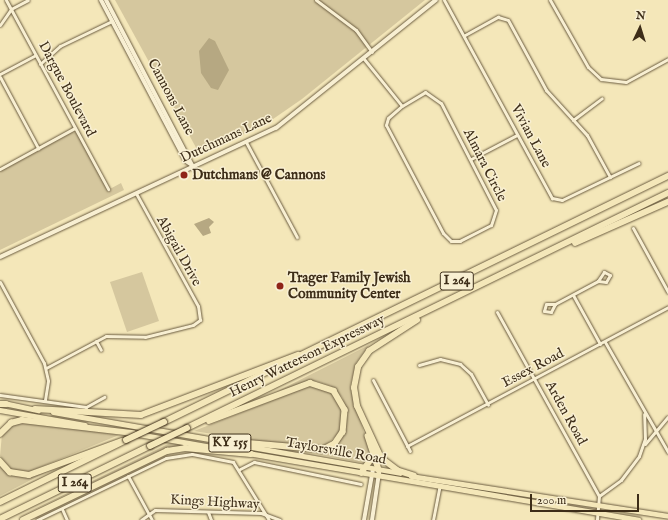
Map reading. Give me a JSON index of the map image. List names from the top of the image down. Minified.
{"streets":{"highway":["I 264","Henry Watterson Expressway"],"main road":["Cannons Lane","Dutchmans Lane","KY 155","Taylorsville Road"],"street":["Dargue Boulevard","Vivian Lane","Almara Circle","Abigail Drive","Essex Road","Arden Road","Kings Highway"]},"crossings":[["Cannons Lane","Dutchmans Lane"],["Dutchmans Lane","Abigail Drive"],["Essex Road","Arden Road"],["Arden Road","Taylorsville Road"]],"places":["Dutchmans @ Cannons","Trager Family Jewish Community Center"],"scale_bar":"200 m","north":"top"}
